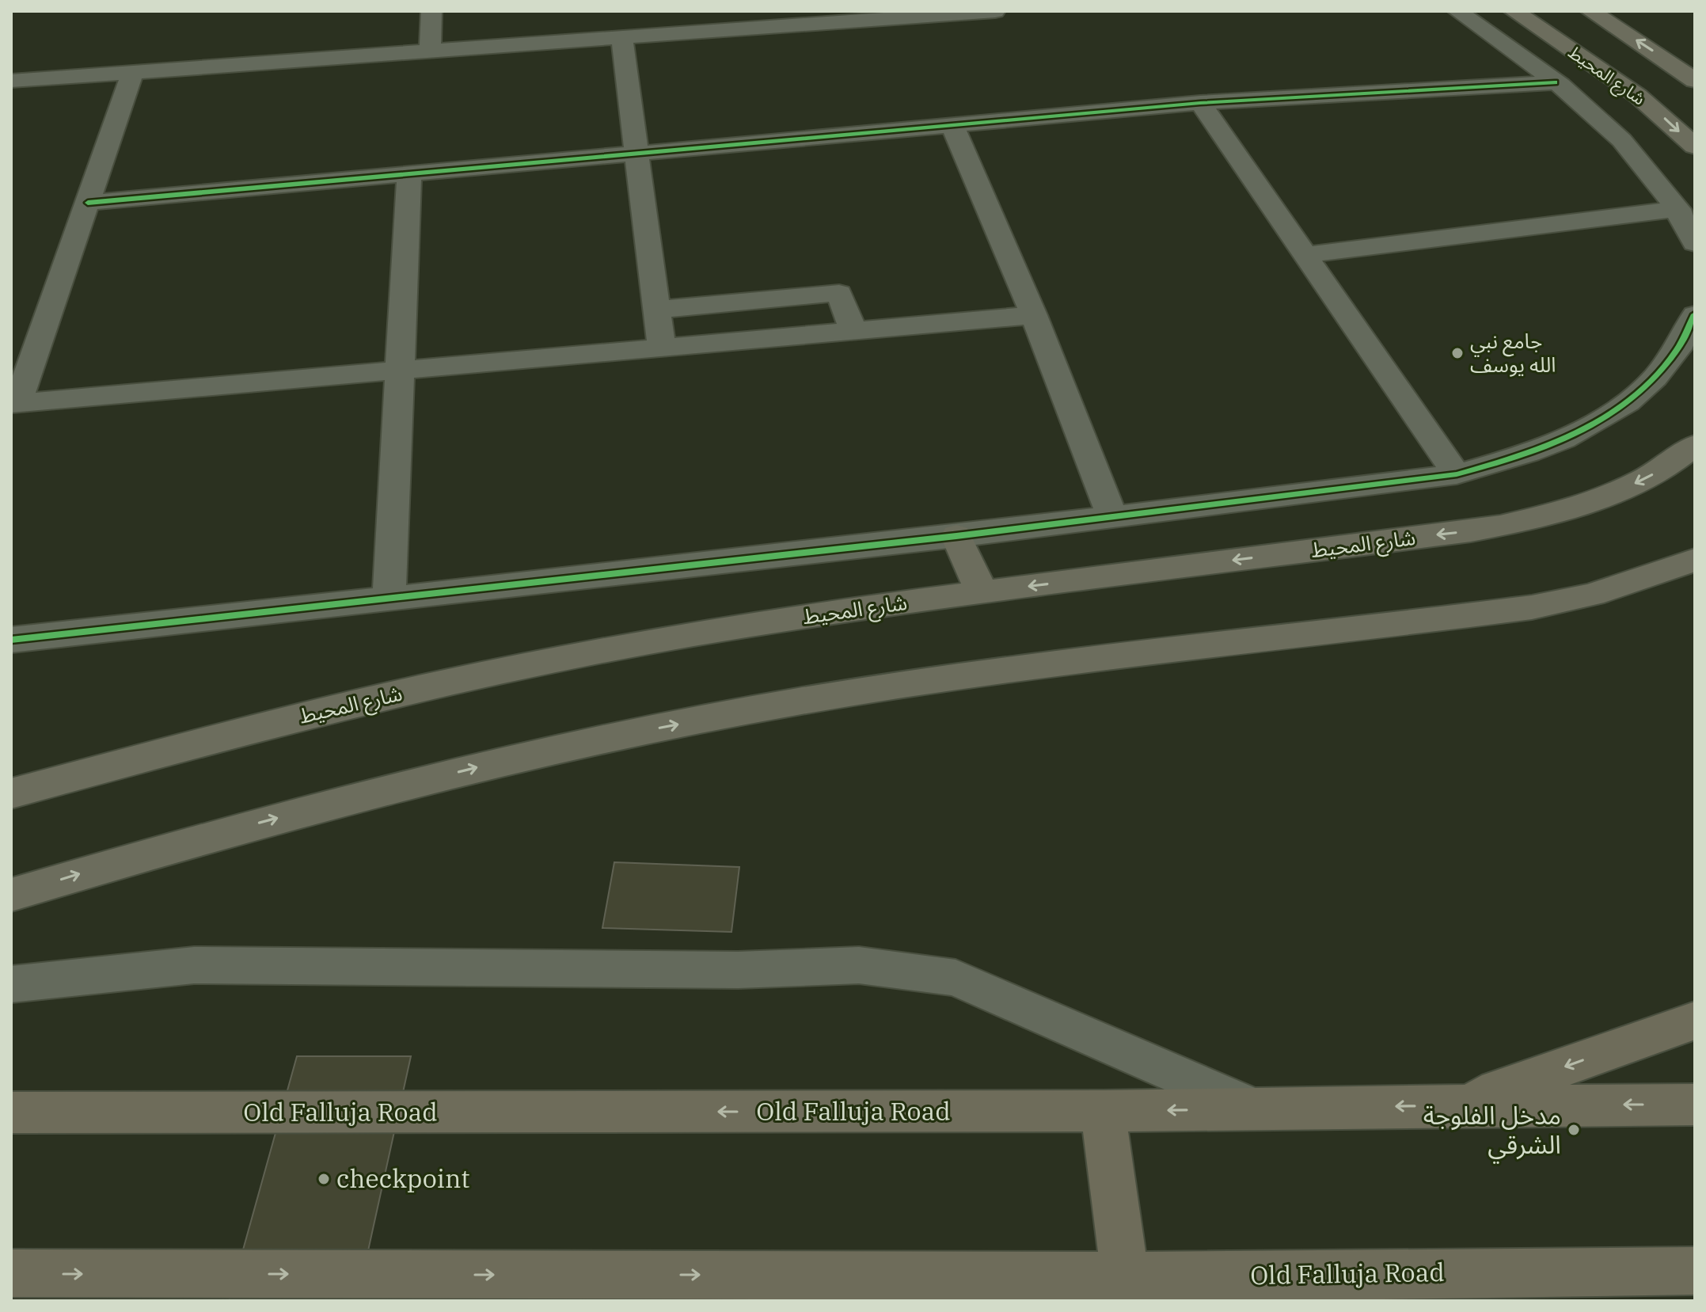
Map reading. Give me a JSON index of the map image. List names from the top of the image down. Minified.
{"streets":{"highway":["Old Falluja Road"],"main road":["شارع المحيط"]},"places":["جامع نبي الله يوسف","مدخل الفلوجة الشرقي","checkpoint"]}
